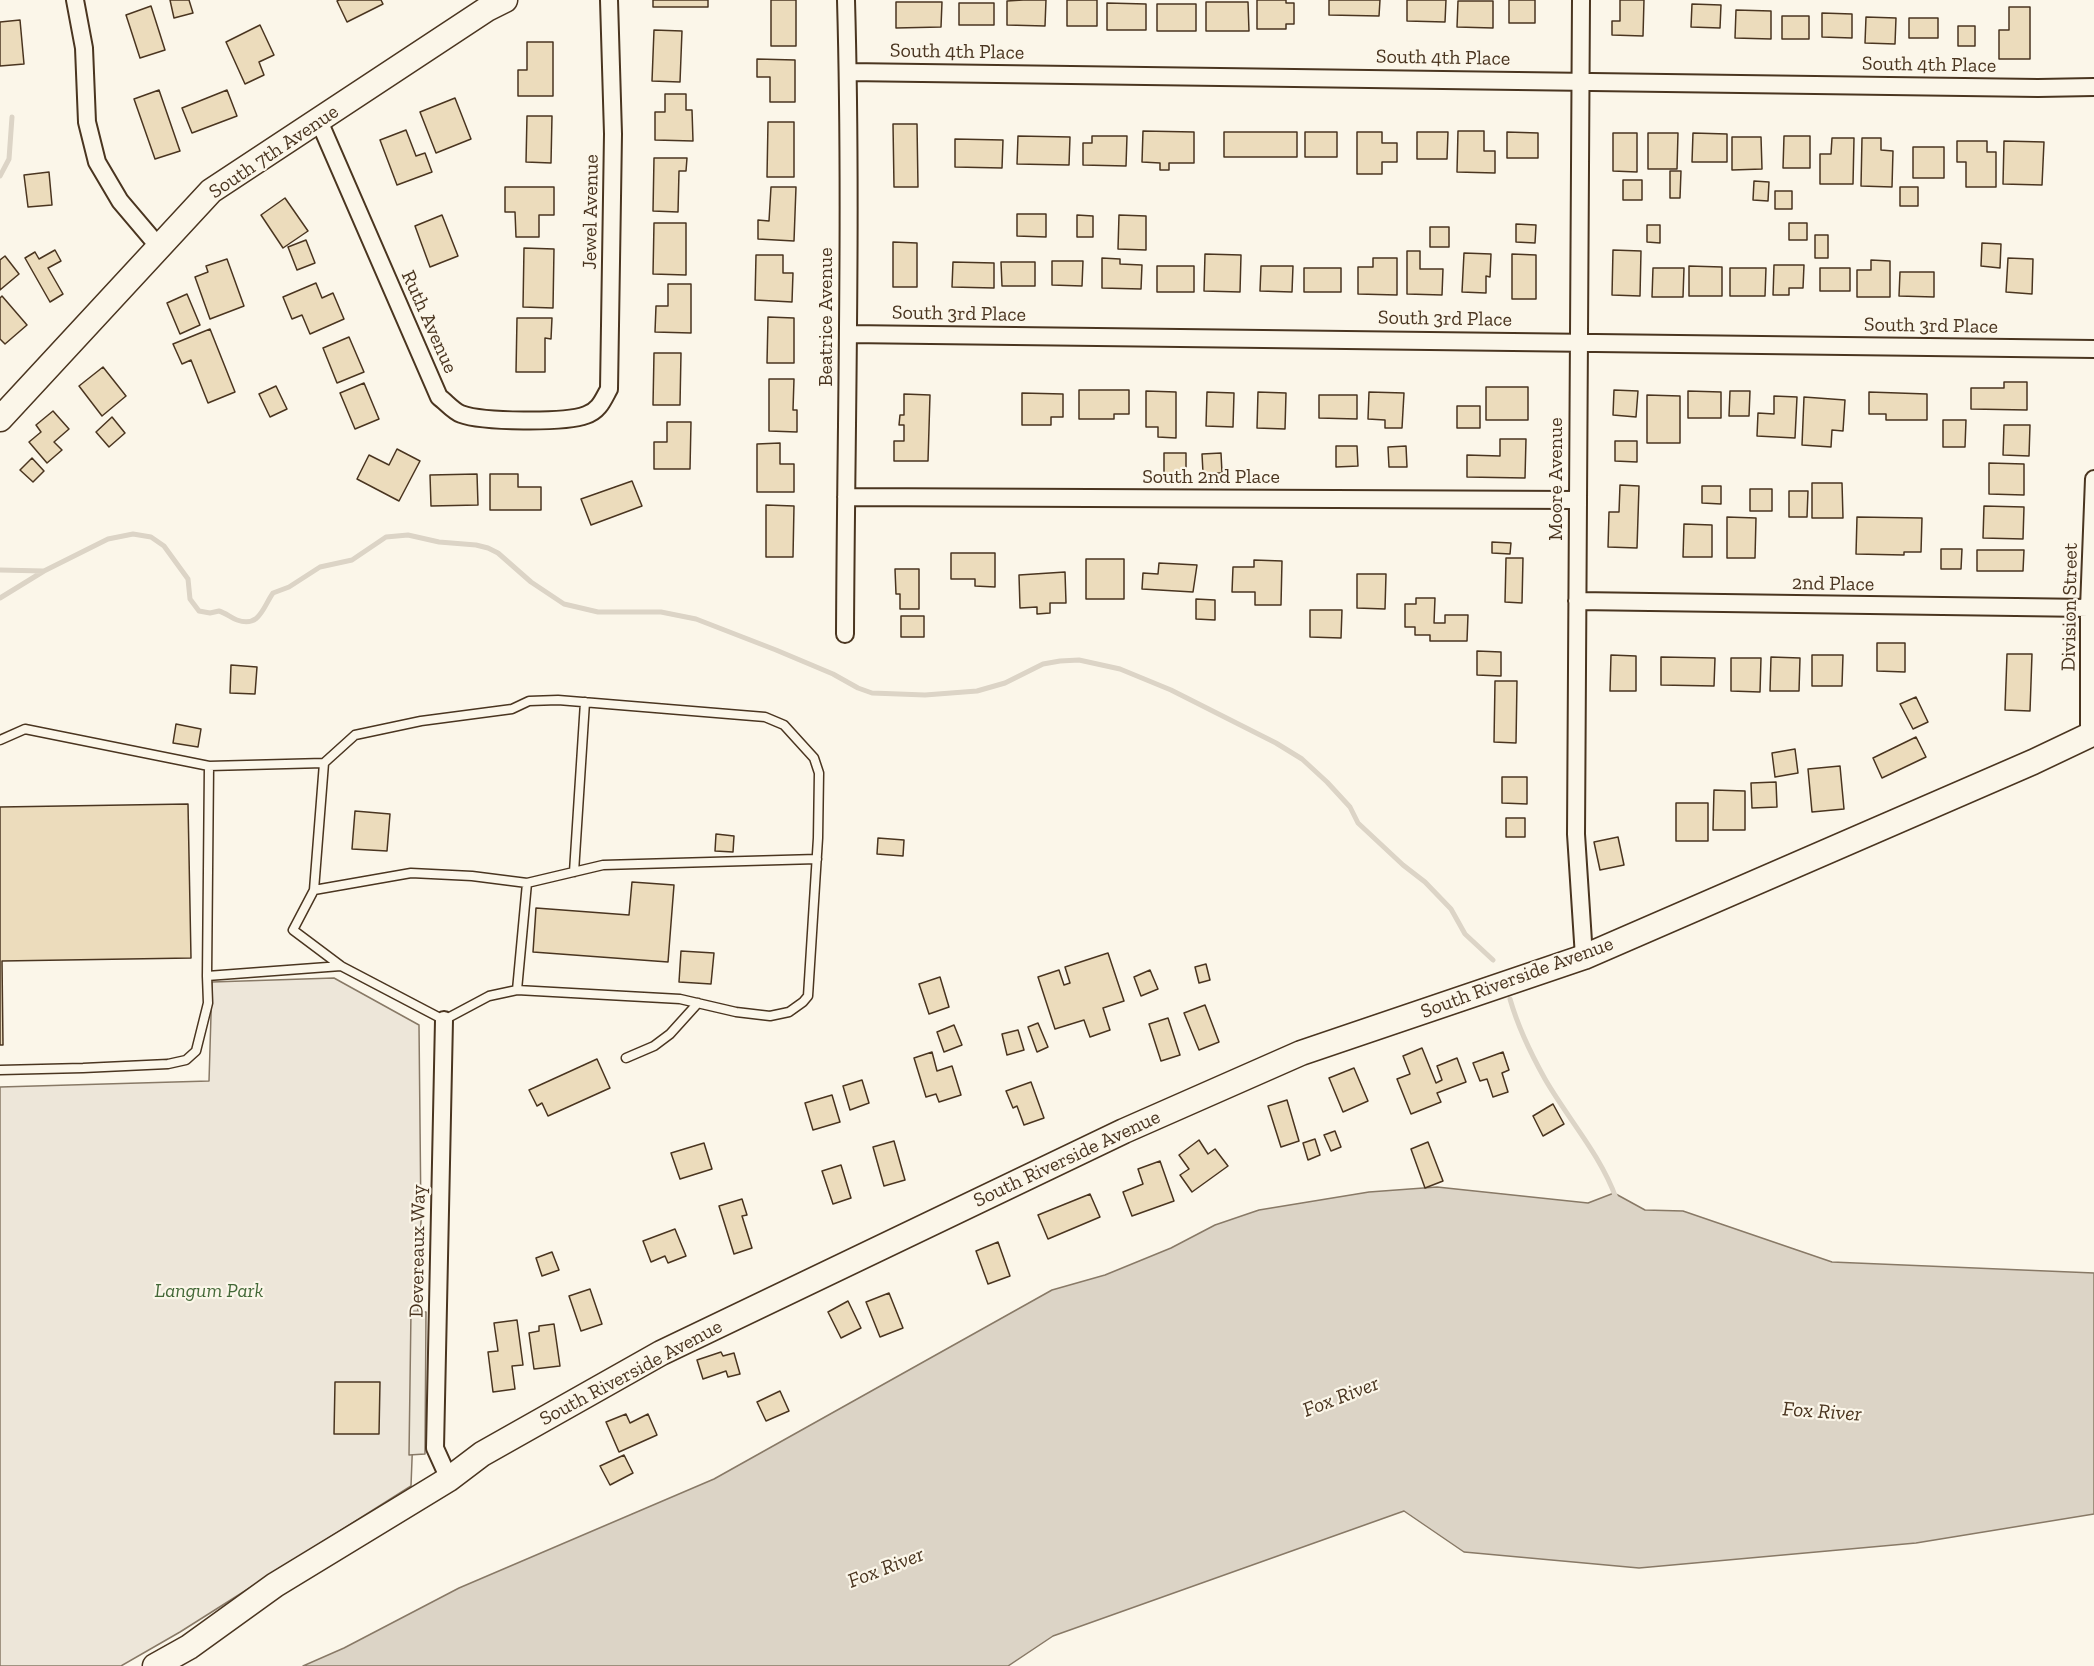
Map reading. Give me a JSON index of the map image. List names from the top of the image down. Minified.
{"streets":{"main road":["South 7th Avenue","South Riverside Avenue"],"street":["South 4th Place","Jewel Avenue","South 3rd Place","Beatrice Avenue","Ruth Avenue","South 2nd Place","Moore Avenue","2nd Place","Division Street","Devereaux Way"]},"crossings":[["South 4th Place","Beatrice Avenue"],["South 4th Place","Moore Avenue"],["South 7th Avenue","Ruth Avenue"],["Jewel Avenue","Ruth Avenue"],["South 3rd Place","Beatrice Avenue"],["South 3rd Place","Moore Avenue"],["Beatrice Avenue","South 2nd Place"],["South 2nd Place","Moore Avenue"],["Moore Avenue","2nd Place"],["Moore Avenue","South Riverside Avenue"],["2nd Place","Division Street"],["Division Street","South Riverside Avenue"],["South Riverside Avenue","Devereaux Way"]],"water":["Fox River"],"parks":["Langum Park"]}
